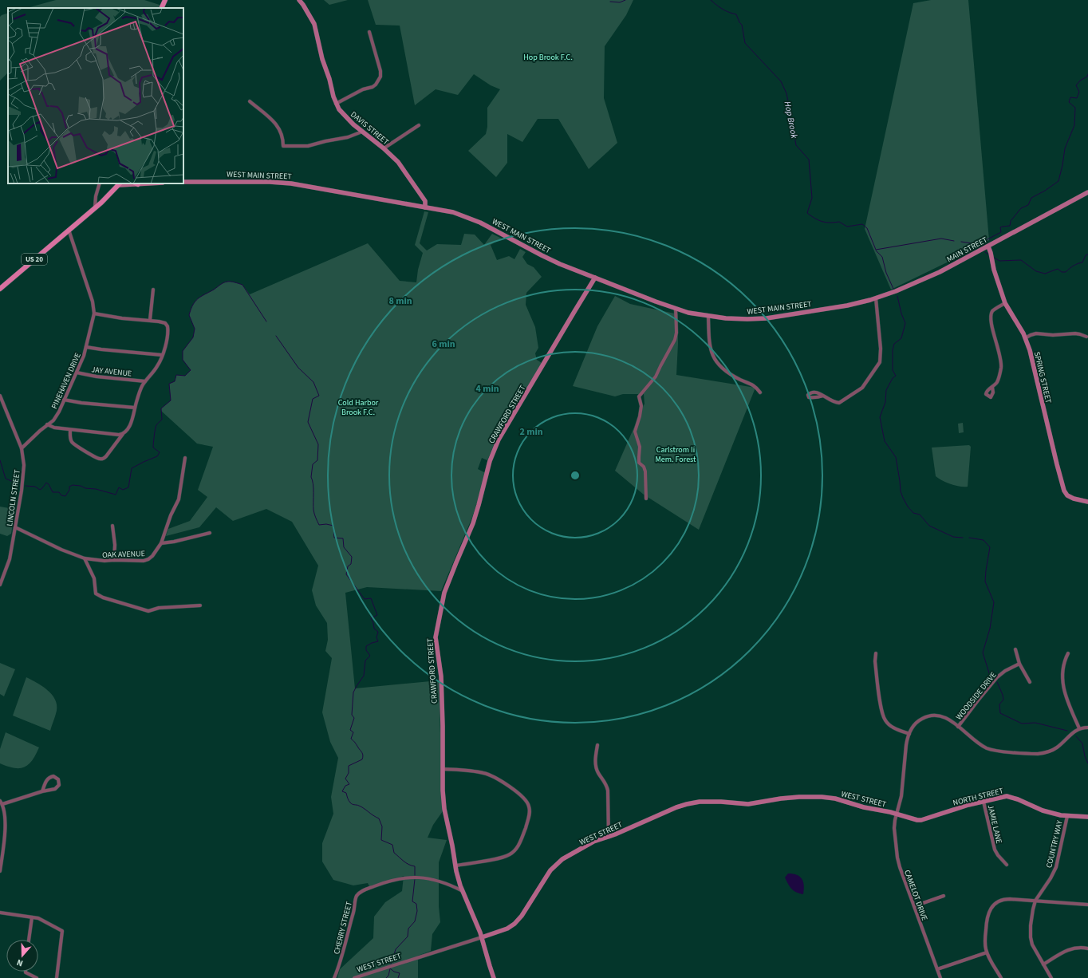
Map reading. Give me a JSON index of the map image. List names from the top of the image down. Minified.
{"streets":{"main road":["US 20"],"street":["DAVIS STREET","WEST MAIN STREET","MAIN STREET","JAY AVENUE","SPRING STREET","PINEHAVEN DRIVE","CRAWFORD STREET","LINCOLN STREET","OAK AVENUE","WOODSIDE DRIVE","NORTH STREET","WEST STREET","JAMIE LANE","COUNTRY WAY","CAMELOT DRIVE","CHERRY STREET"]},"crossings":[["DAVIS STREET","WEST MAIN STREET"],["WEST MAIN STREET","MAIN STREET"],["WEST MAIN STREET","CRAWFORD STREET"],["MAIN STREET","SPRING STREET"],["US 20","PINEHAVEN DRIVE"],["JAY AVENUE","PINEHAVEN DRIVE"],["PINEHAVEN DRIVE","LINCOLN STREET"],["CRAWFORD STREET","WEST STREET"],["CRAWFORD STREET","CHERRY STREET"],["LINCOLN STREET","OAK AVENUE"],["NORTH STREET","WEST STREET"],["NORTH STREET","JAMIE LANE"],["NORTH STREET","COUNTRY WAY"],["NORTH STREET","CAMELOT DRIVE"]],"water":["Hop Brook"],"parks":["Hop Brook F.C.","Cold Harbor Brook F.C.","Carlstrom Ii Mem. Forest"],"north":"bottom","rings":["8 min","6 min","4 min","2 min"]}
